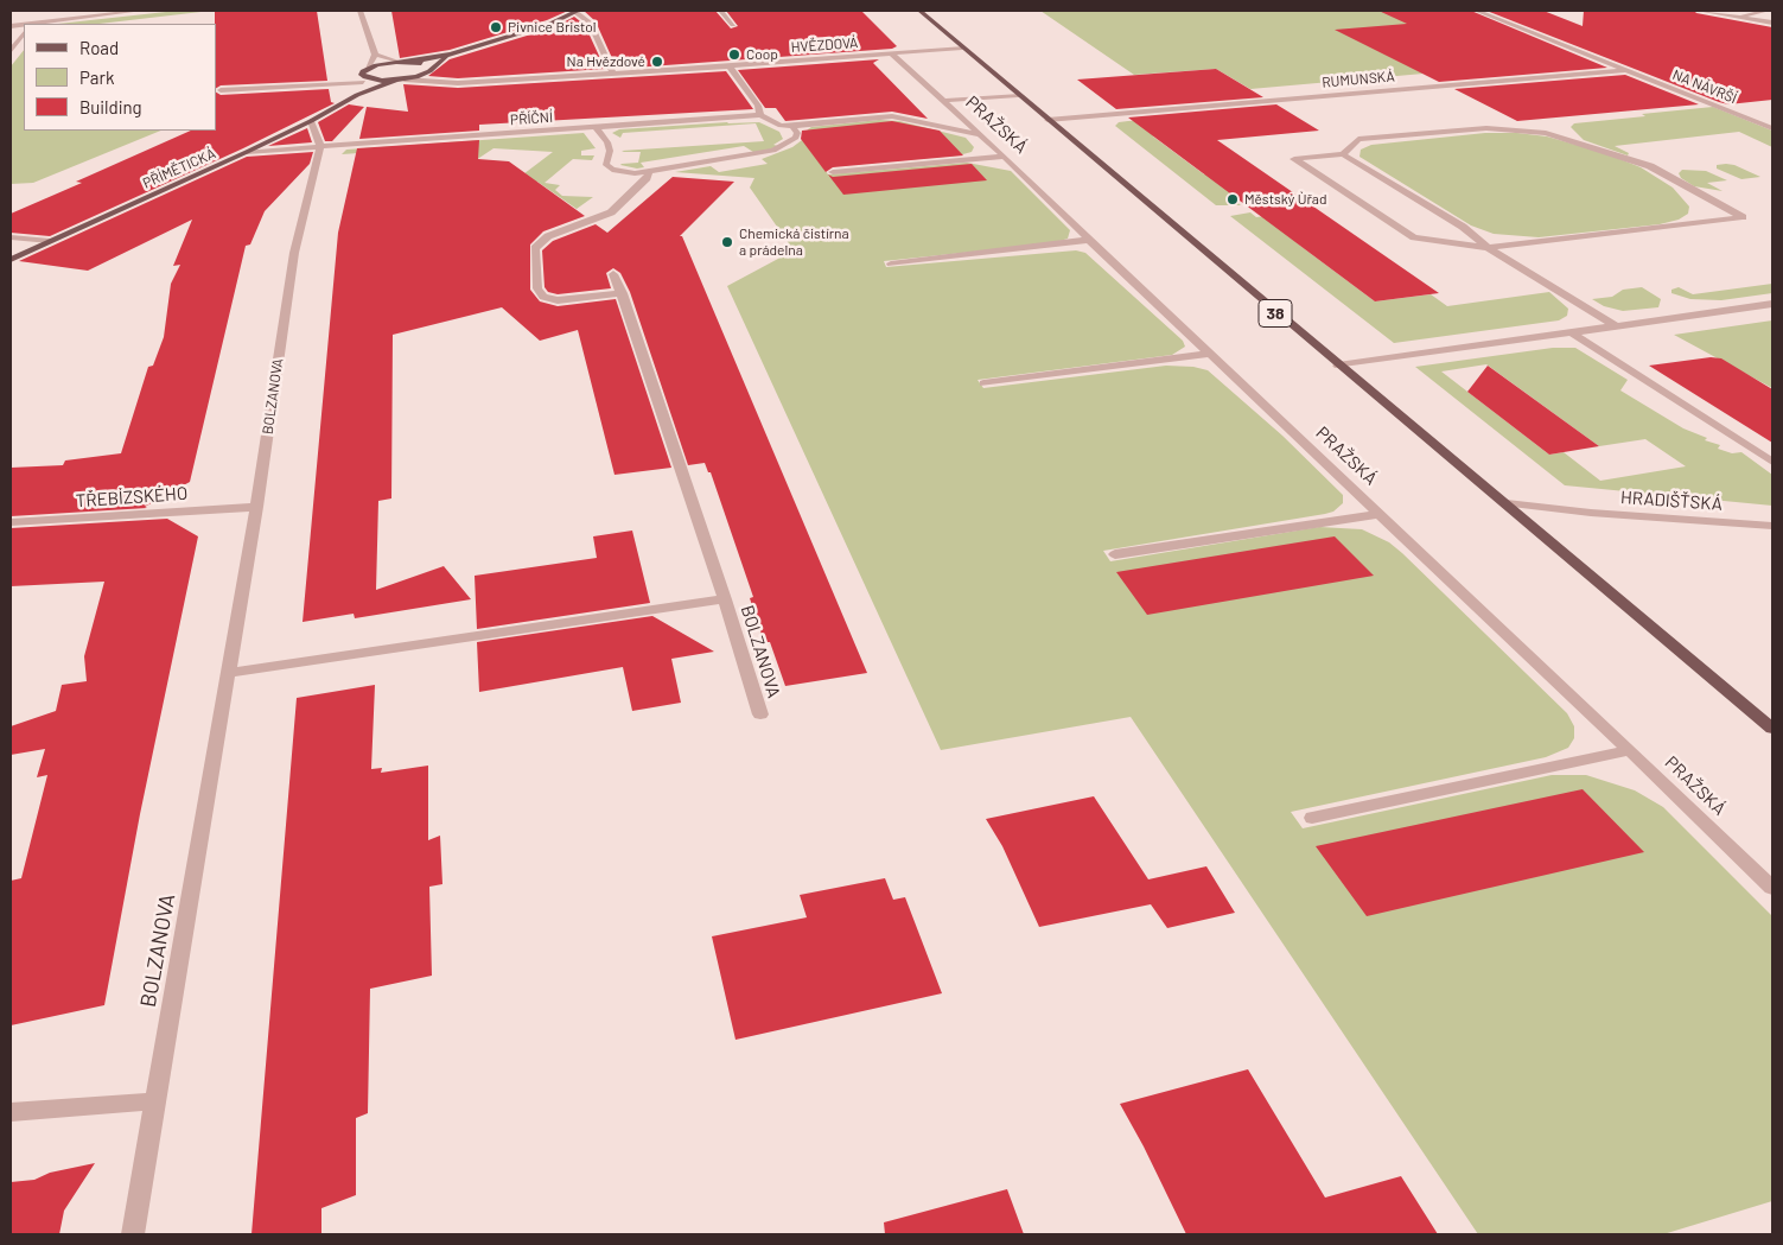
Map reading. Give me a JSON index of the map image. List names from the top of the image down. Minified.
{"streets":{"main road":["PRAŽSKÁ","PŘÍMĚTICKÁ","38"],"street":["HVĚZDOVÁ","RUMUNSKÁ","NA NÁVRŠÍ","PŘÍČNÍ","BOLZANOVA","TŘEBÍZSKÉHO","HRADIŠŤSKÁ"]},"crossings":[["HVĚZDOVÁ","PRAŽSKÁ"],["RUMUNSKÁ","NA NÁVRŠÍ"],["RUMUNSKÁ","PRAŽSKÁ"],["PŘÍČNÍ","PŘÍMĚTICKÁ"],["PŘÍČNÍ","BOLZANOVA"],["PRAŽSKÁ","HRADIŠŤSKÁ"],["BOLZANOVA","TŘEBÍZSKÉHO"]],"places":["Pivnice Bristol","Coop","Na Hvězdové","Městský Ùřad","Chemická čistírna a prádelna"],"legend":["Road","Park","Building"]}
